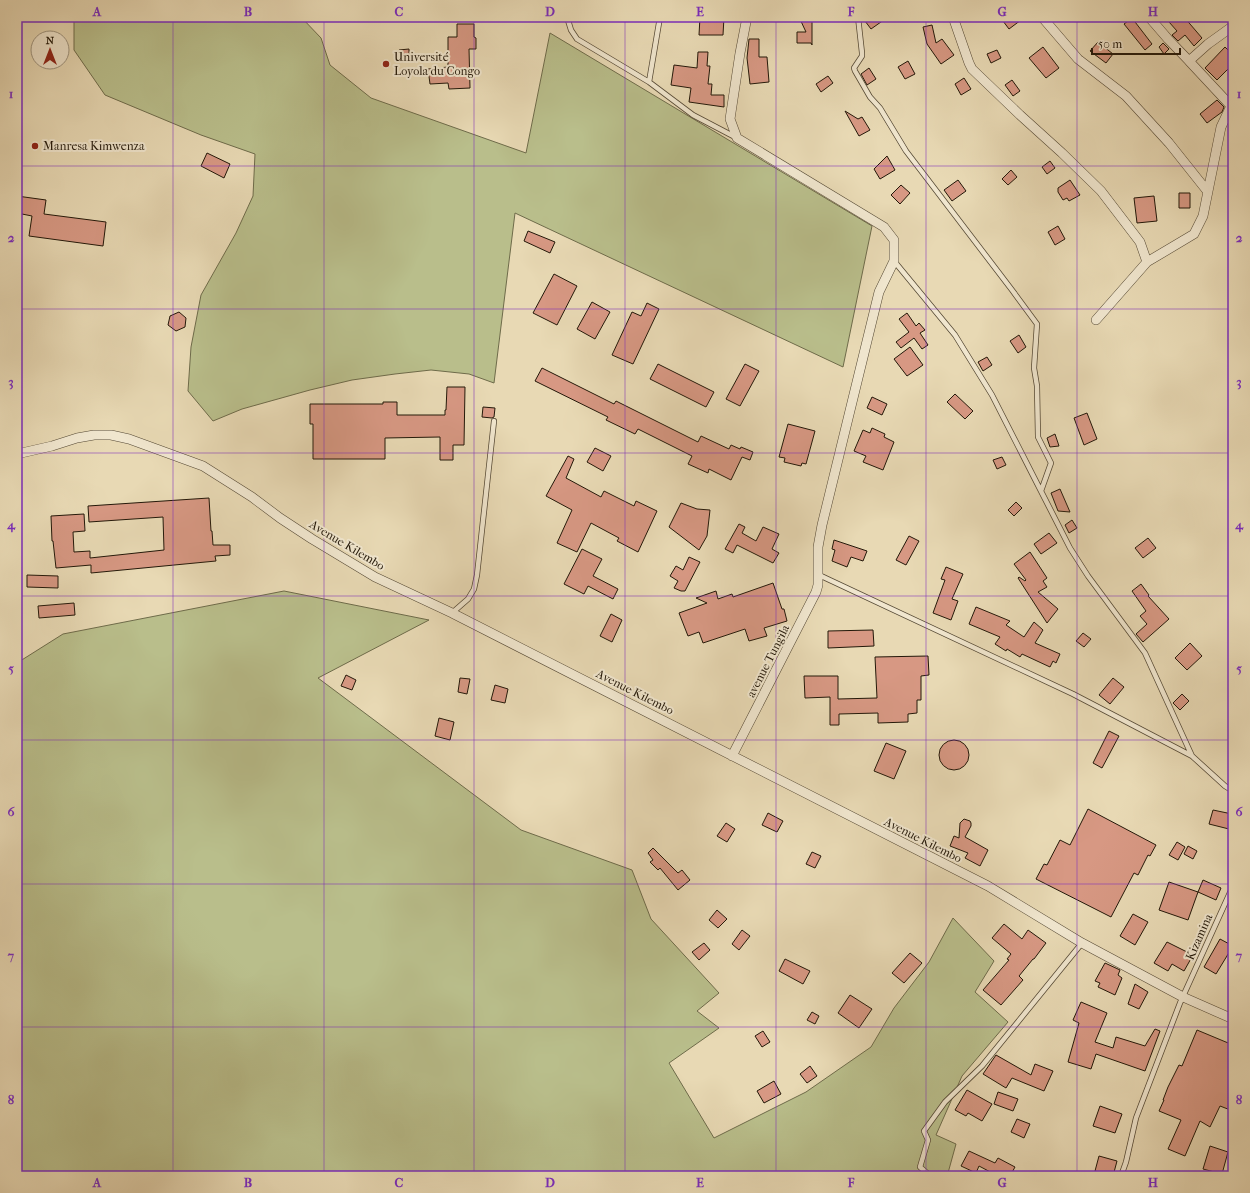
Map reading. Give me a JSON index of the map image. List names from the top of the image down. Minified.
{"streets":{"street":["Avenue Kilembo","avenue Tungila"],"lane":["Kizamina"]},"crossings":[["Avenue Kilembo","avenue Tungila"],["Avenue Kilembo","Kizamina"]],"places":["Université Loyola du Congo","Manresa Kimwenza"],"scale_bar":"50 m","north":"top","grid":{"columns":["A","B","C","D","E","F","G","H"],"rows":["1","2","3","4","5","6","7","8"]}}
